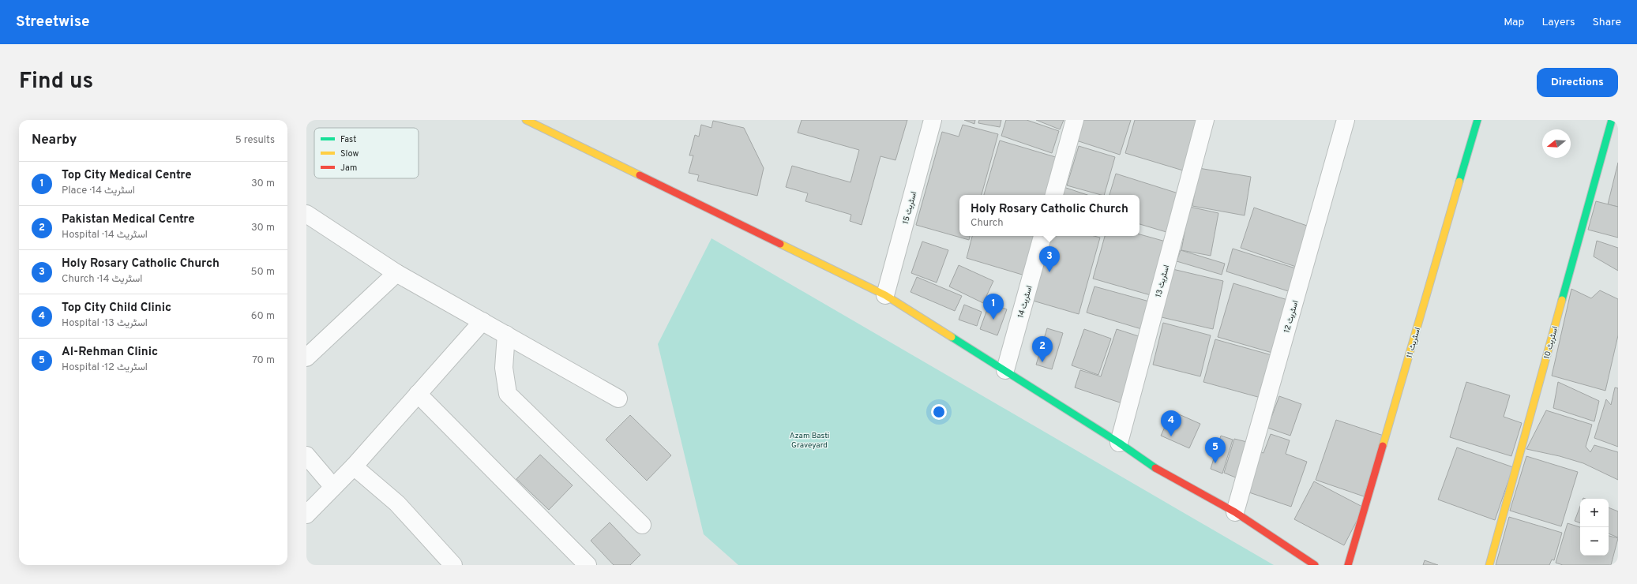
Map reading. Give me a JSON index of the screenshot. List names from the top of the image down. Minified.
{"streets":{"street":["اسٹریٹ 15","اسٹریٹ 13","اسٹریٹ 14","اسٹریٹ 12","اسٹریٹ 11","اسٹریٹ 10"]},"parks":["Azam Basti Graveyard"],"legend":["Fast","Slow","Jam"],"north":"left","page":{"header":"Streetwise","nav":["Map","Layers","Share"],"title":"Find us","buttons":"Directions","heading":["Nearby","5 results"],"list":[{"mark":"1","name":"Top City Medical Centre","note":"Place · اسٹریٹ 14","value":"30 m"},{"mark":"2","name":"Pakistan Medical Centre","note":"Hospital · اسٹریٹ 14","value":"30 m"},{"mark":"3","name":"Holy Rosary Catholic Church","note":"Church · اسٹریٹ 14","value":"50 m"},{"mark":"4","name":"Top City Child Clinic","note":"Hospital · اسٹریٹ 13","value":"60 m"},{"mark":"5","name":"Al-Rehman Clinic","note":"Hospital · اسٹریٹ 12","value":"70 m"}],"popup":["Holy Rosary Catholic Church","Church"],"pins":["3","1","2","4","5"],"map_buttons":["+","−"]}}
